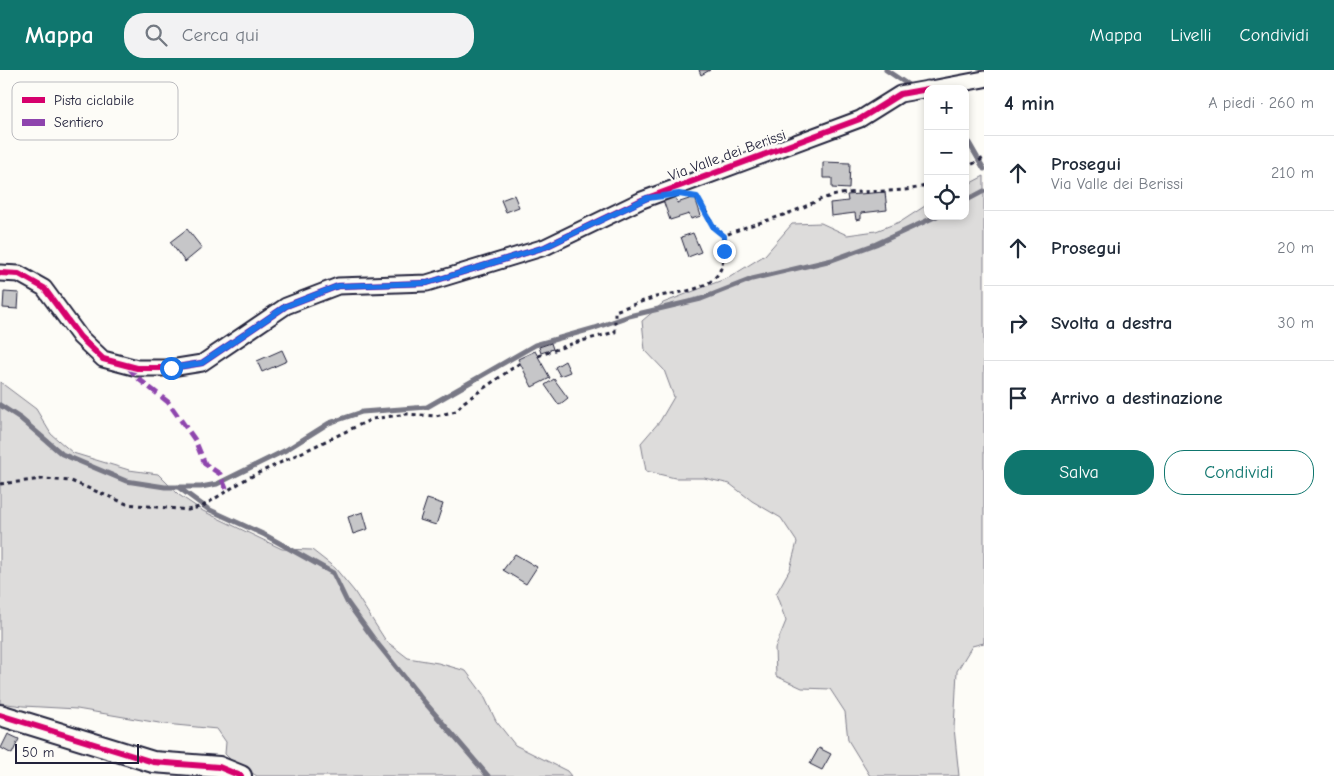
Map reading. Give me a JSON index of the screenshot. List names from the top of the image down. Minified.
{"streets":{"street":["Via Valle dei Berissi"]},"legend":["Pista ciclabile","Sentiero"],"scale_bar":"50 m","page":{"header":"Mappa","search":"Cerca qui","nav":["Mappa","Livelli","Condividi"],"heading":["4 min","A piedi · 260 m"],"map_buttons":["+","−"],"list":[["Prosegui","Via Valle dei Berissi","210 m"],["Prosegui","20 m"],["Svolta a destra","30 m"],"Arrivo a destinazione"],"buttons":["Salva","Condividi"],"scale":"50 m"}}
